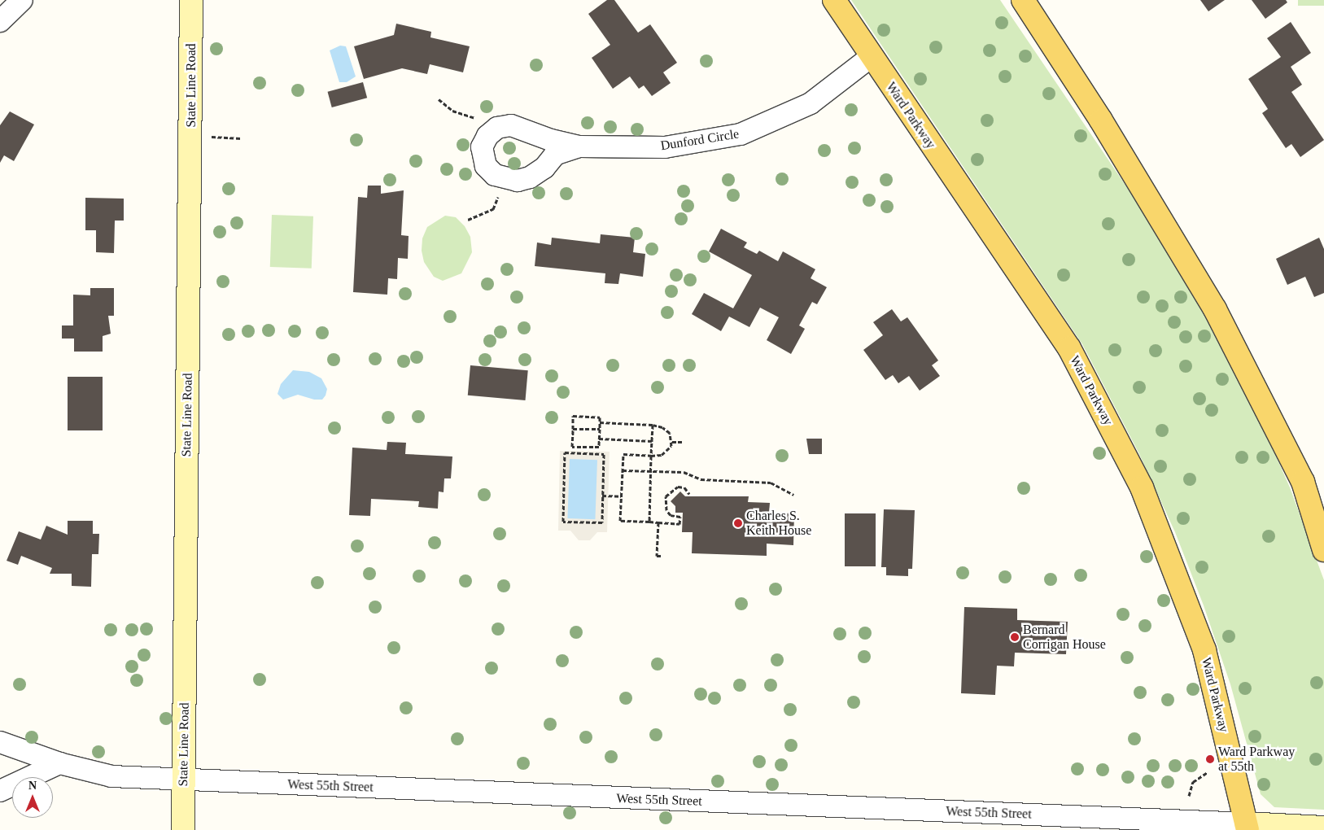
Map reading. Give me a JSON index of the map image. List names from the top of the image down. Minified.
{"streets":{"main road":["State Line Road","Ward Parkway","West 55th Street"],"street":["Dunford Circle"]},"crossings":[["State Line Road","West 55th Street"],["Ward Parkway","Dunford Circle"],["Ward Parkway","West 55th Street"]],"places":["Charles S. Keith House","Bernard Corrigan House","Ward Parkway at 55th"],"north":"top"}
